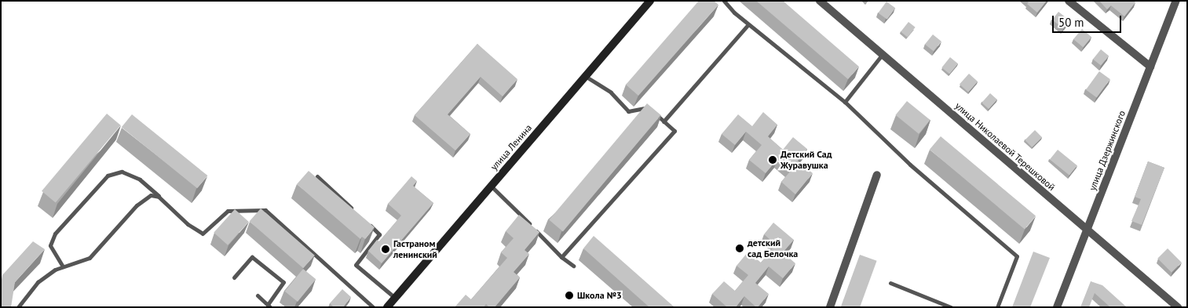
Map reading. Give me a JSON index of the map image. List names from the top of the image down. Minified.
{"streets":{"street":["улица Николаевой Терешковой","улица Ленина","улица Дзержинского"]},"crossings":[["улица Николаевой Терешковой","улица Дзержинского"]],"places":["Детский Сад Журавушка","детский сад Белочка","Гастраном ленинский","Школа №3"],"scale_bar":"50 m"}
